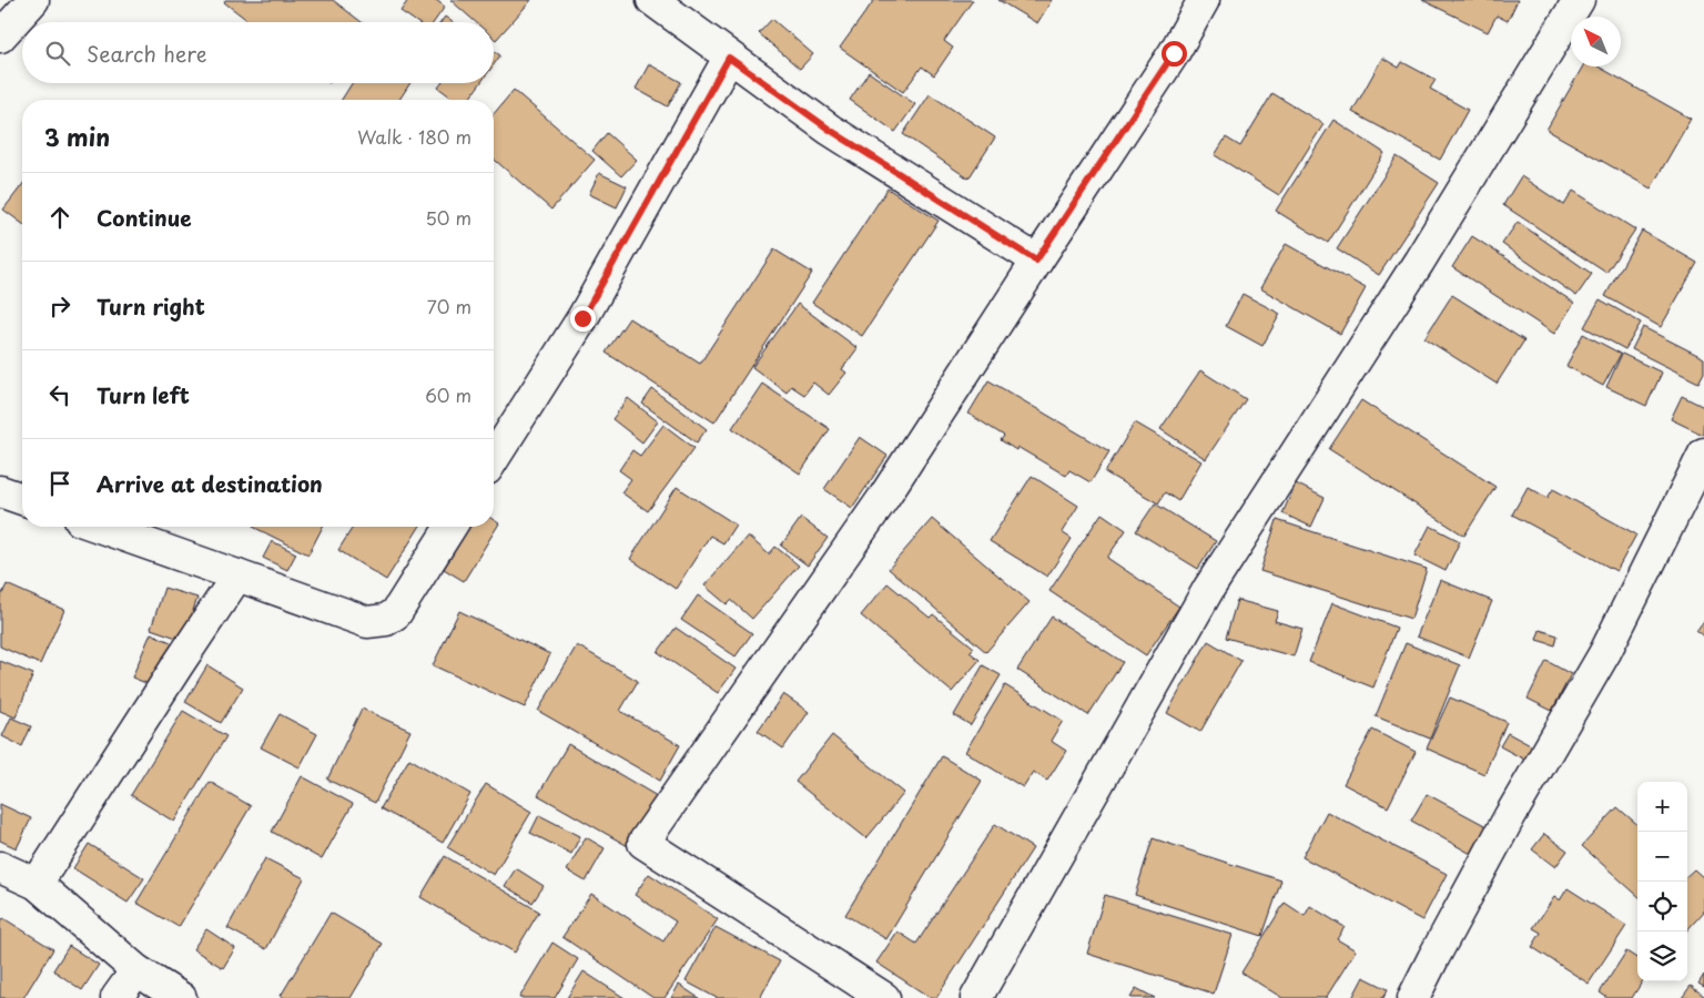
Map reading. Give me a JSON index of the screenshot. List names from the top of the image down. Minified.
{"north":"top left","page":{"search":"Search here","heading":["3 min","Walk · 180 m"],"list":[["Continue","50 m"],["Turn right","70 m"],["Turn left","60 m"],"Arrive at destination"],"map_buttons":["+","−"]}}
